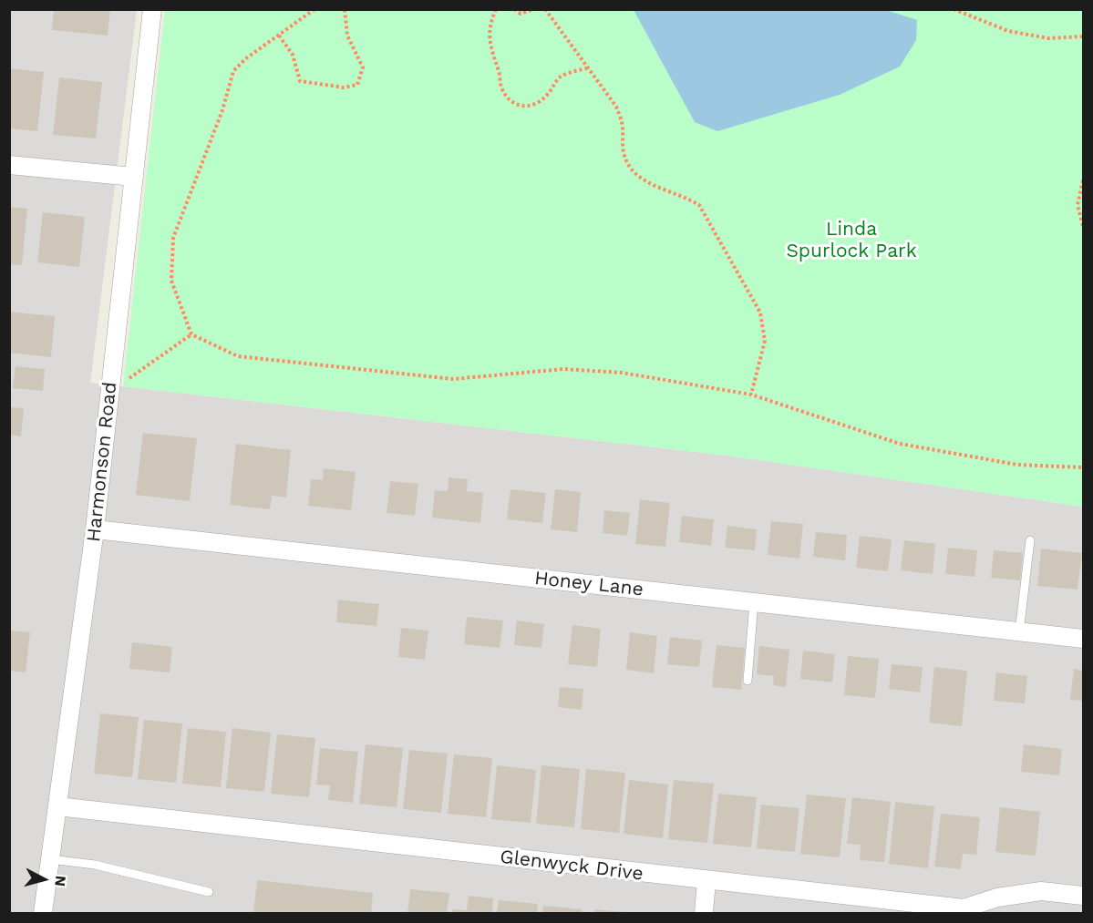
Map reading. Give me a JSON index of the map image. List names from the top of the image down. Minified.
{"streets":{"street":["Harmonson Road","Honey Lane","Glenwyck Drive"]},"crossings":[["Harmonson Road","Honey Lane"],["Harmonson Road","Glenwyck Drive"]],"parks":["Linda Spurlock Park"],"north":"right"}
